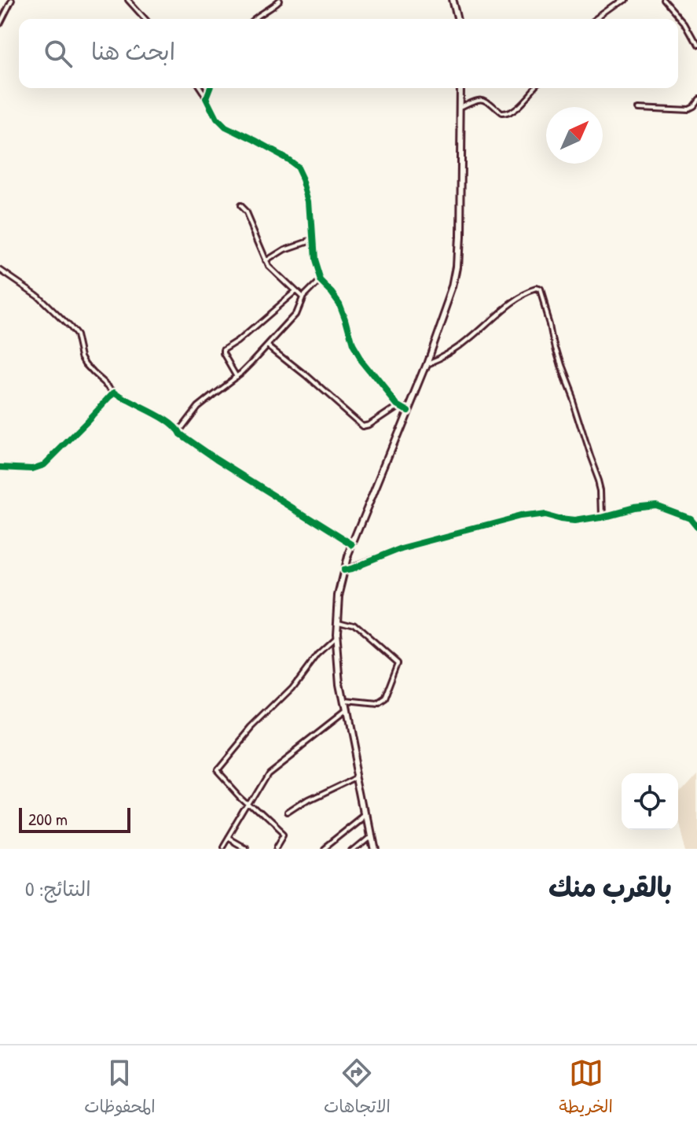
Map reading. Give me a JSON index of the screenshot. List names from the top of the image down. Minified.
{"scale_bar":"200 m","north":"top right","page":{"search":"ابحث هنا","scale":"200 m","heading":["بالقرب منك","النتائج: 0"],"nav":["الخريطة","الاتجاهات","المحفوظات"]}}
